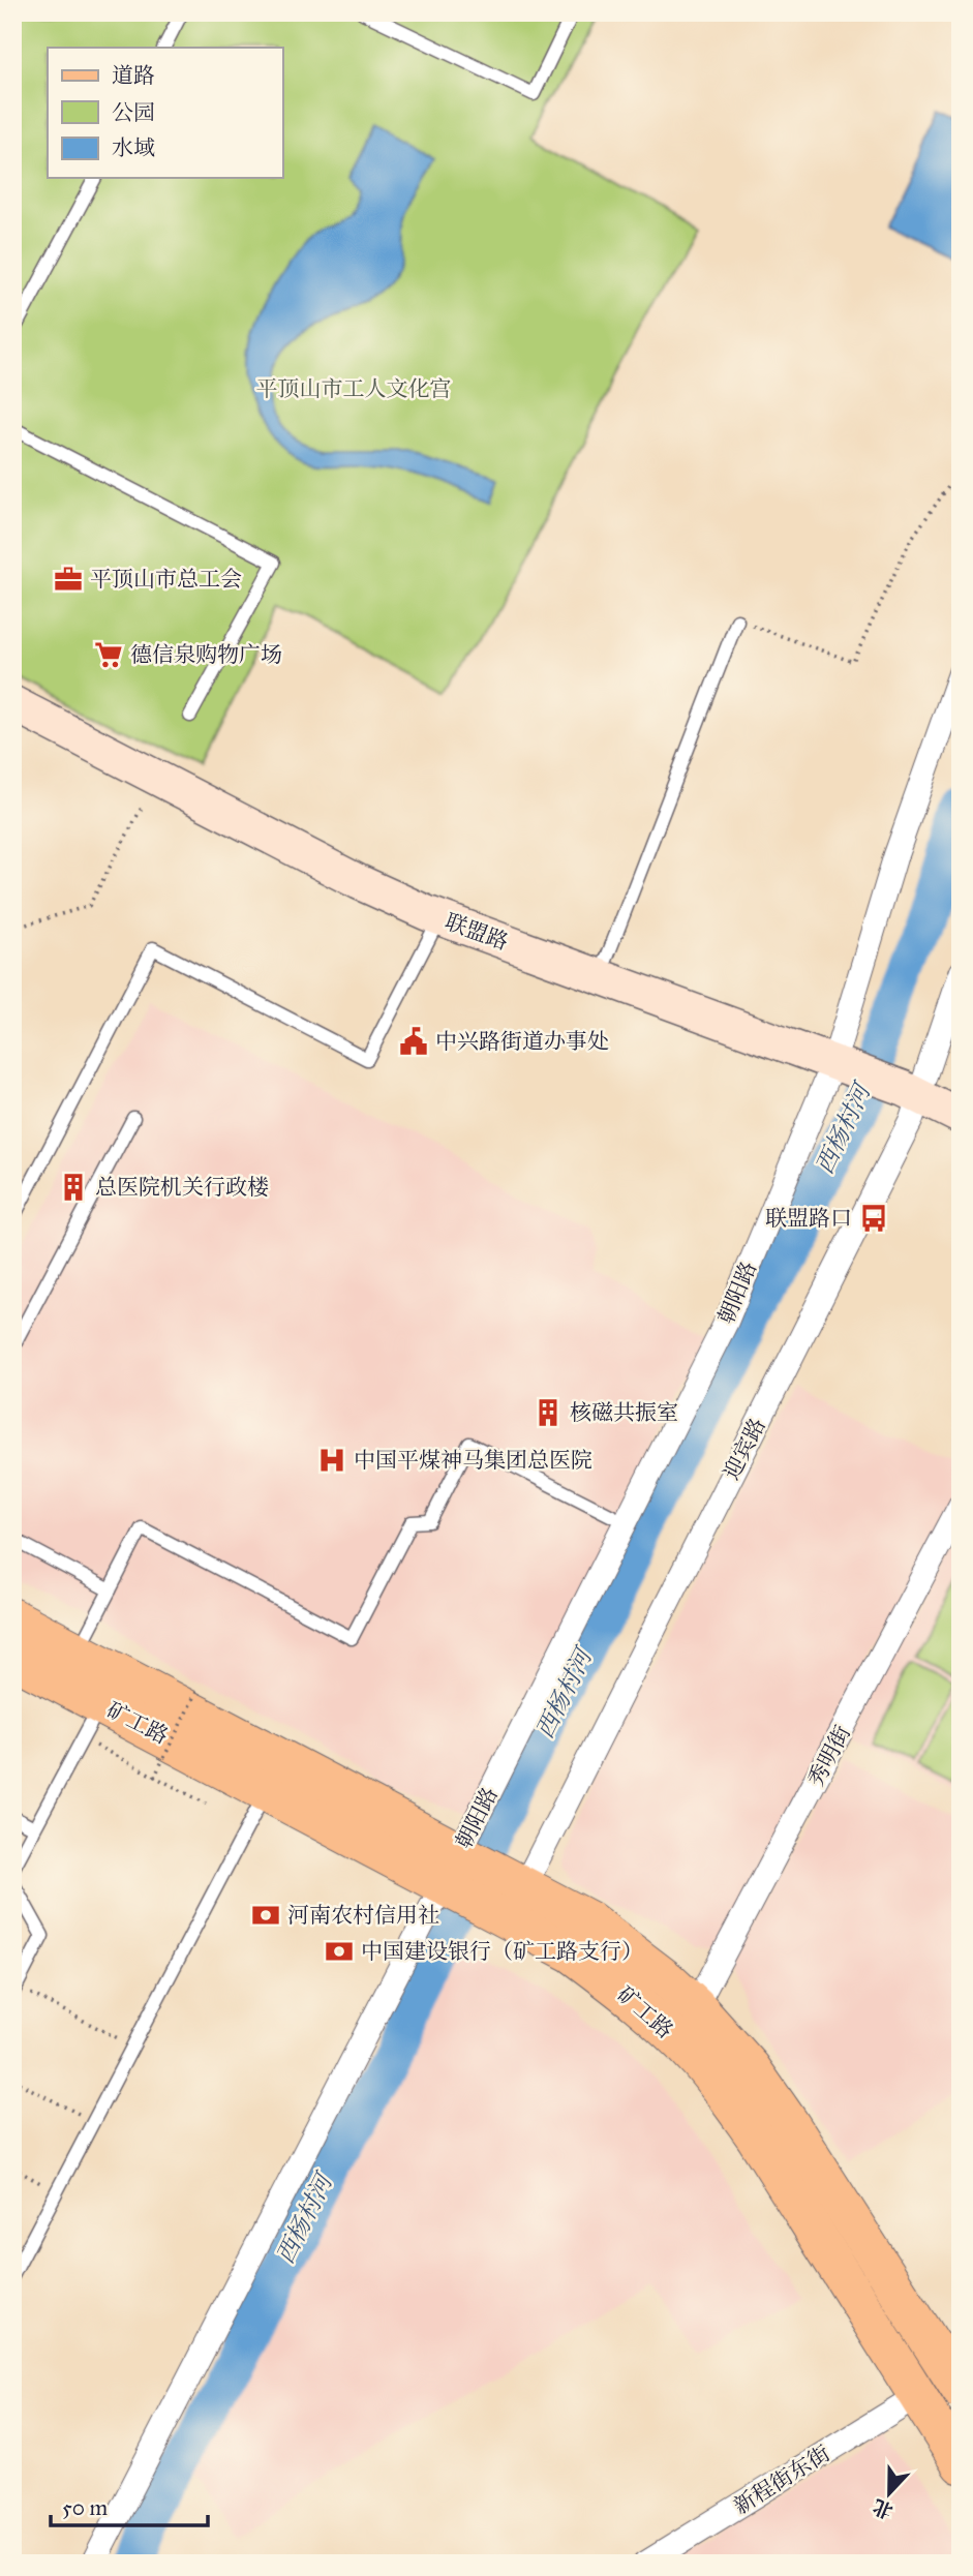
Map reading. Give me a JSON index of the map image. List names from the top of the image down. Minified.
{"streets":{"main road":["矿工路"],"street":["联盟路","朝阳路","迎宾路","秀明街","新程街东街"]},"crossings":[["联盟路","朝阳路"],["联盟路","迎宾路"],["朝阳路","矿工路"],["迎宾路","矿工路"],["矿工路","秀明街"],["矿工路","新程街东街"]],"water":["西杨村河"],"parks":["平顶山市工人文化宫"],"places":{"office":["平顶山市总工会"],"supermarket":["德信泉购物广场"],"public building":["中兴路街道办事处"],"building":["总医院机关行政楼","核磁共振室"],"bus stop":["联盟路口"],"hospital":["中国平煤神马集团总医院"],"bank":["河南农村信用社","中国建设银行（矿工路支行）"]},"legend":["道路","公园","水域"],"scale_bar":"50 m","north":"bottom"}
